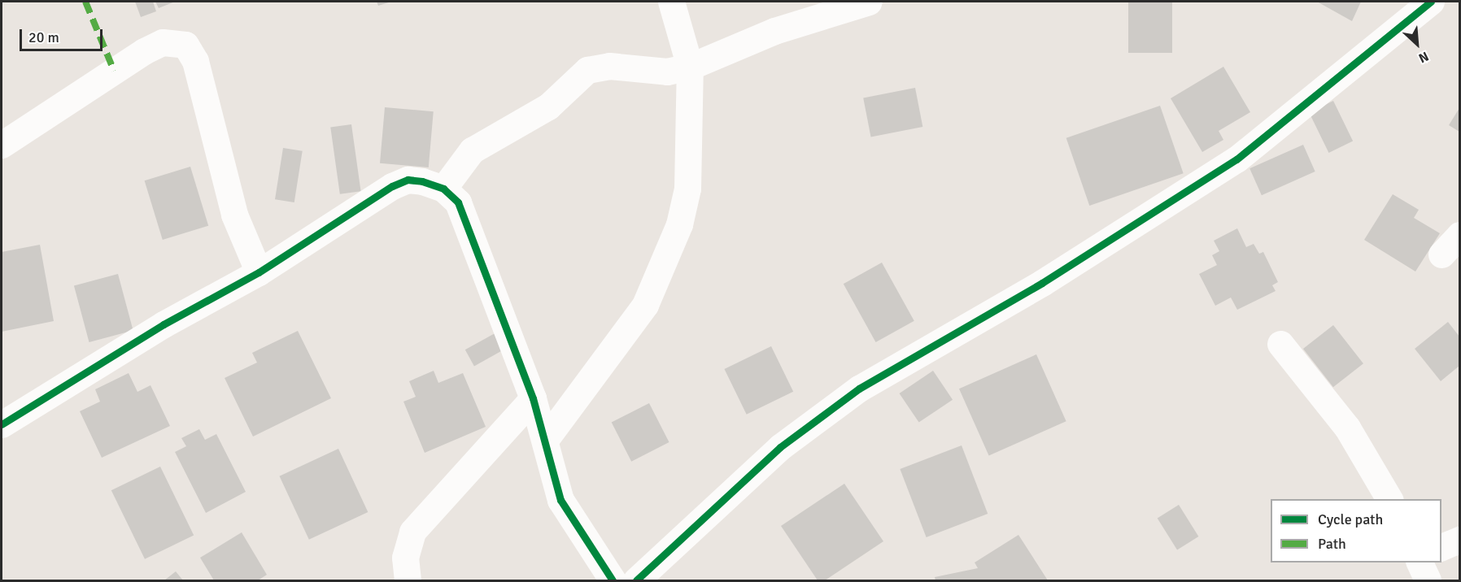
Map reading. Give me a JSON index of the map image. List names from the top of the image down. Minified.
{"legend":["Cycle path","Path"],"scale_bar":"20 m","north":"bottom right"}
